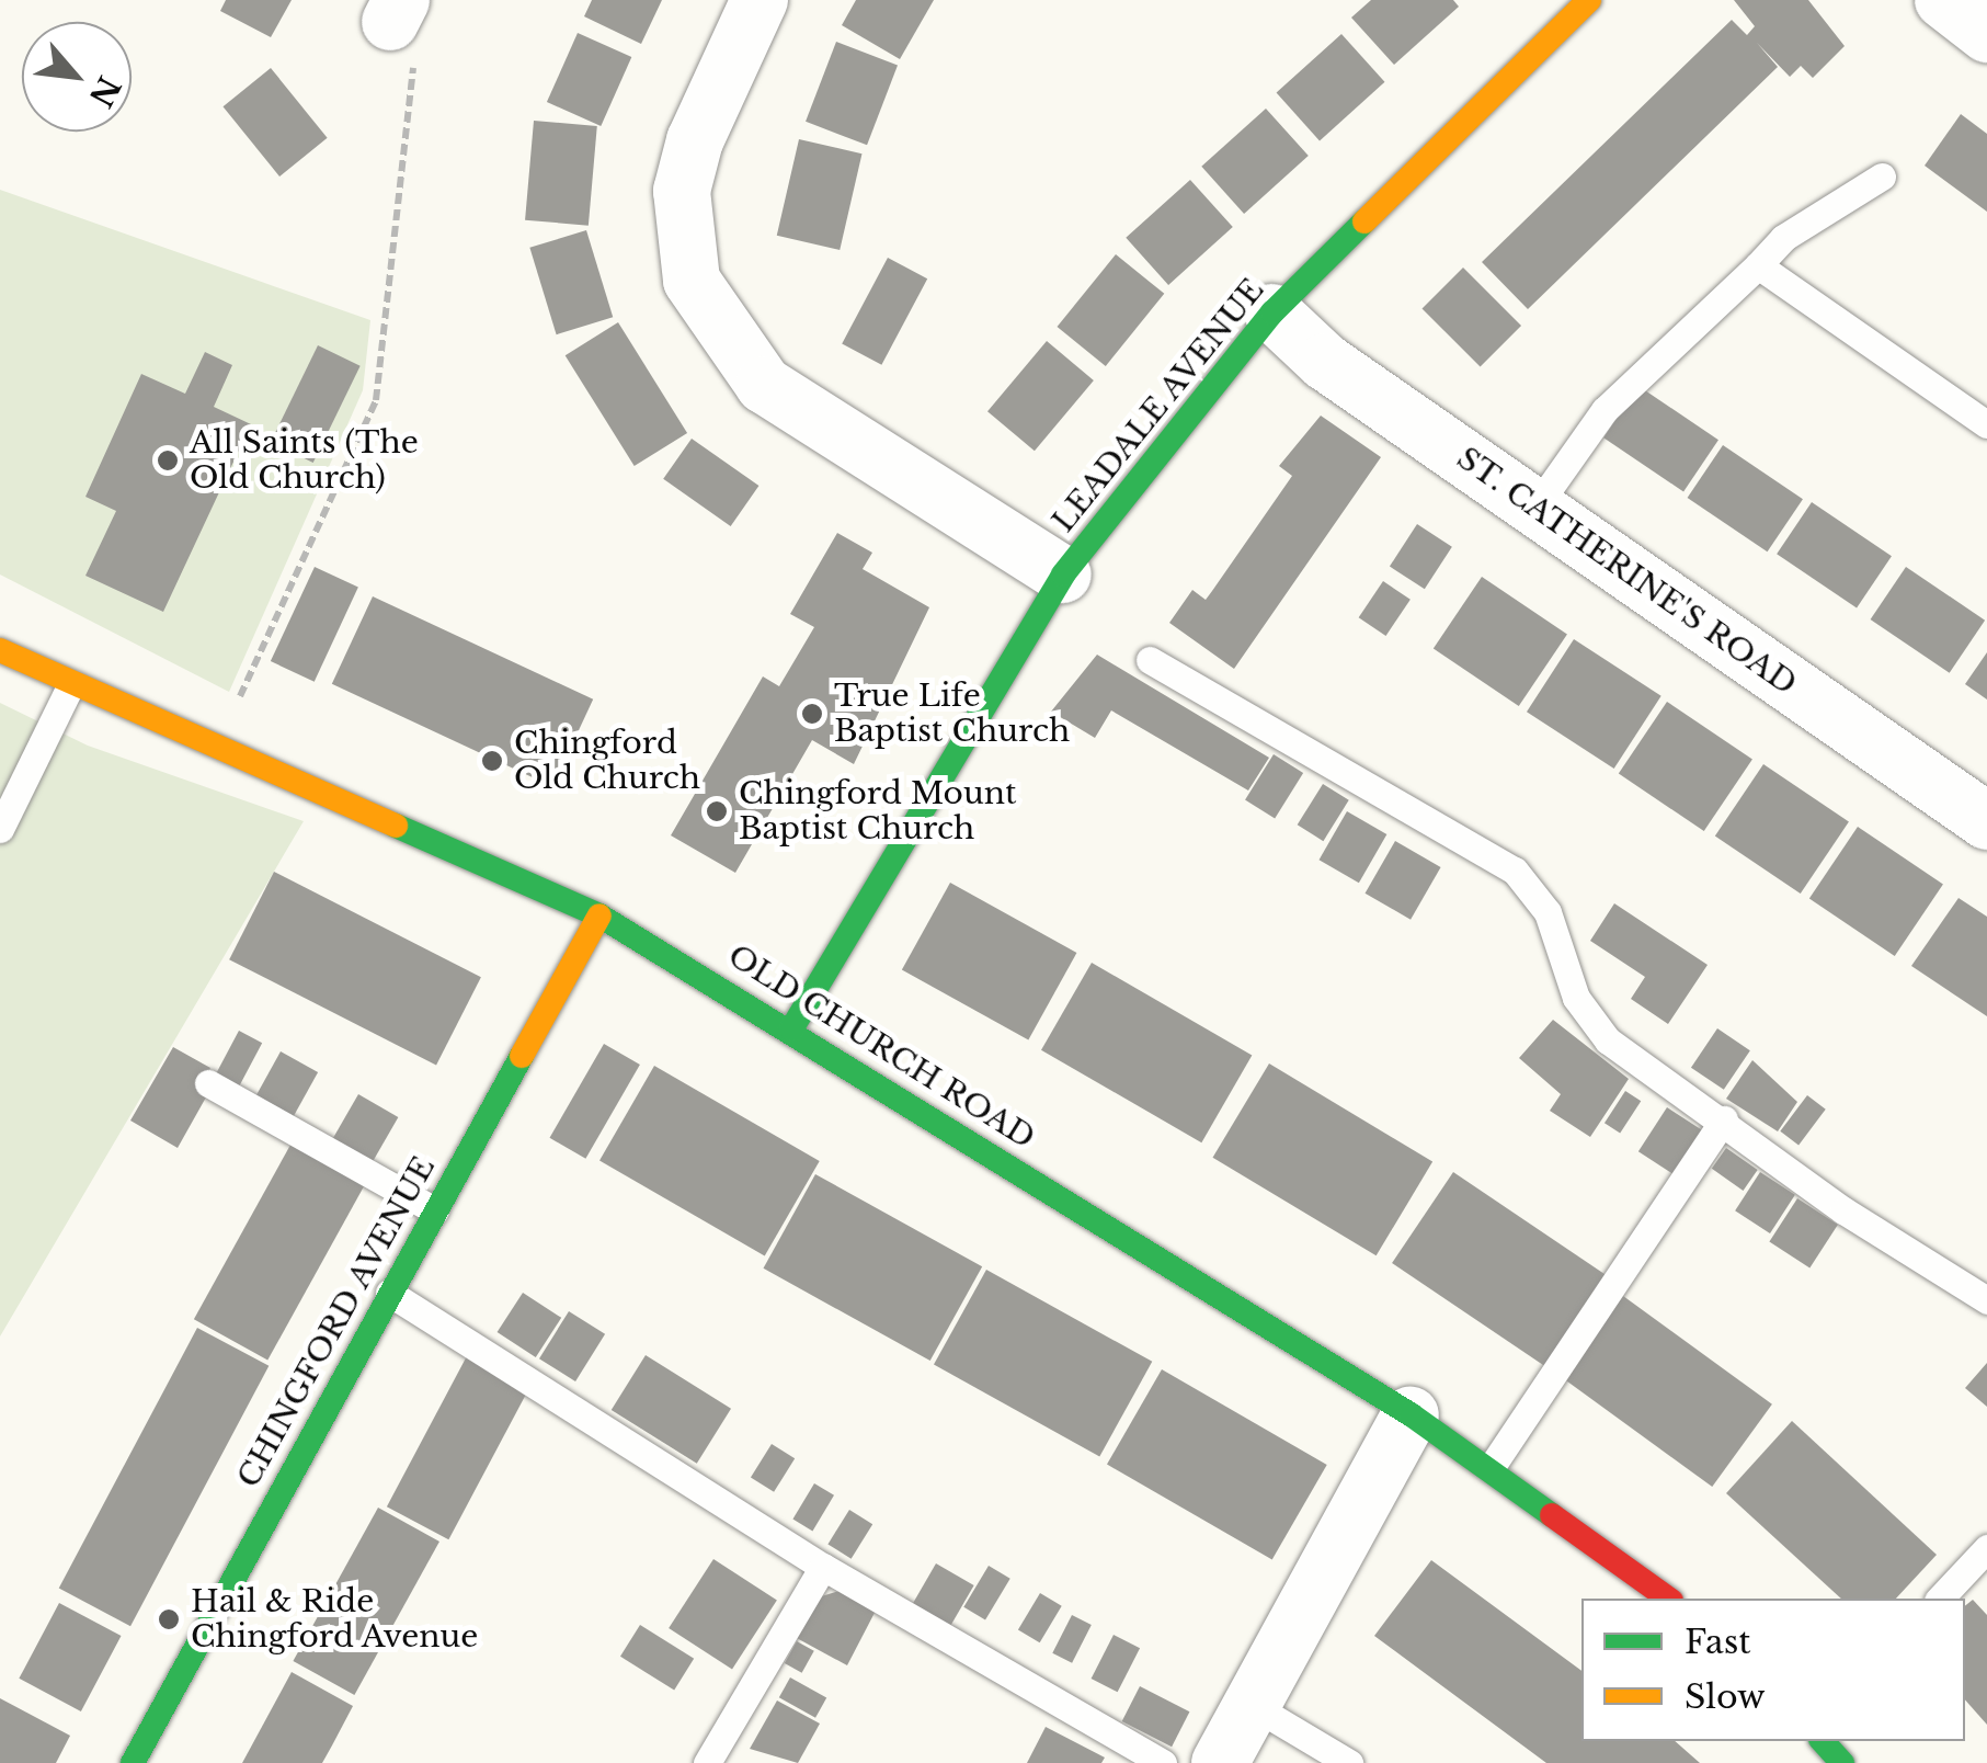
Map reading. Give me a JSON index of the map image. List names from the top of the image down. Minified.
{"streets":{"street":["LEADALE AVENUE","ST. CATHERINE'S ROAD","OLD CHURCH ROAD","CHINGFORD AVENUE"]},"crossings":[["LEADALE AVENUE","ST. CATHERINE'S ROAD"],["LEADALE AVENUE","OLD CHURCH ROAD"],["OLD CHURCH ROAD","CHINGFORD AVENUE"]],"places":["All Saints (The Old Church)","True Life Baptist Church","Chingford Old Church","Chingford Mount Baptist Church","Hail & Ride Chingford Avenue"],"legend":["Fast","Slow"],"north":"bottom right"}
